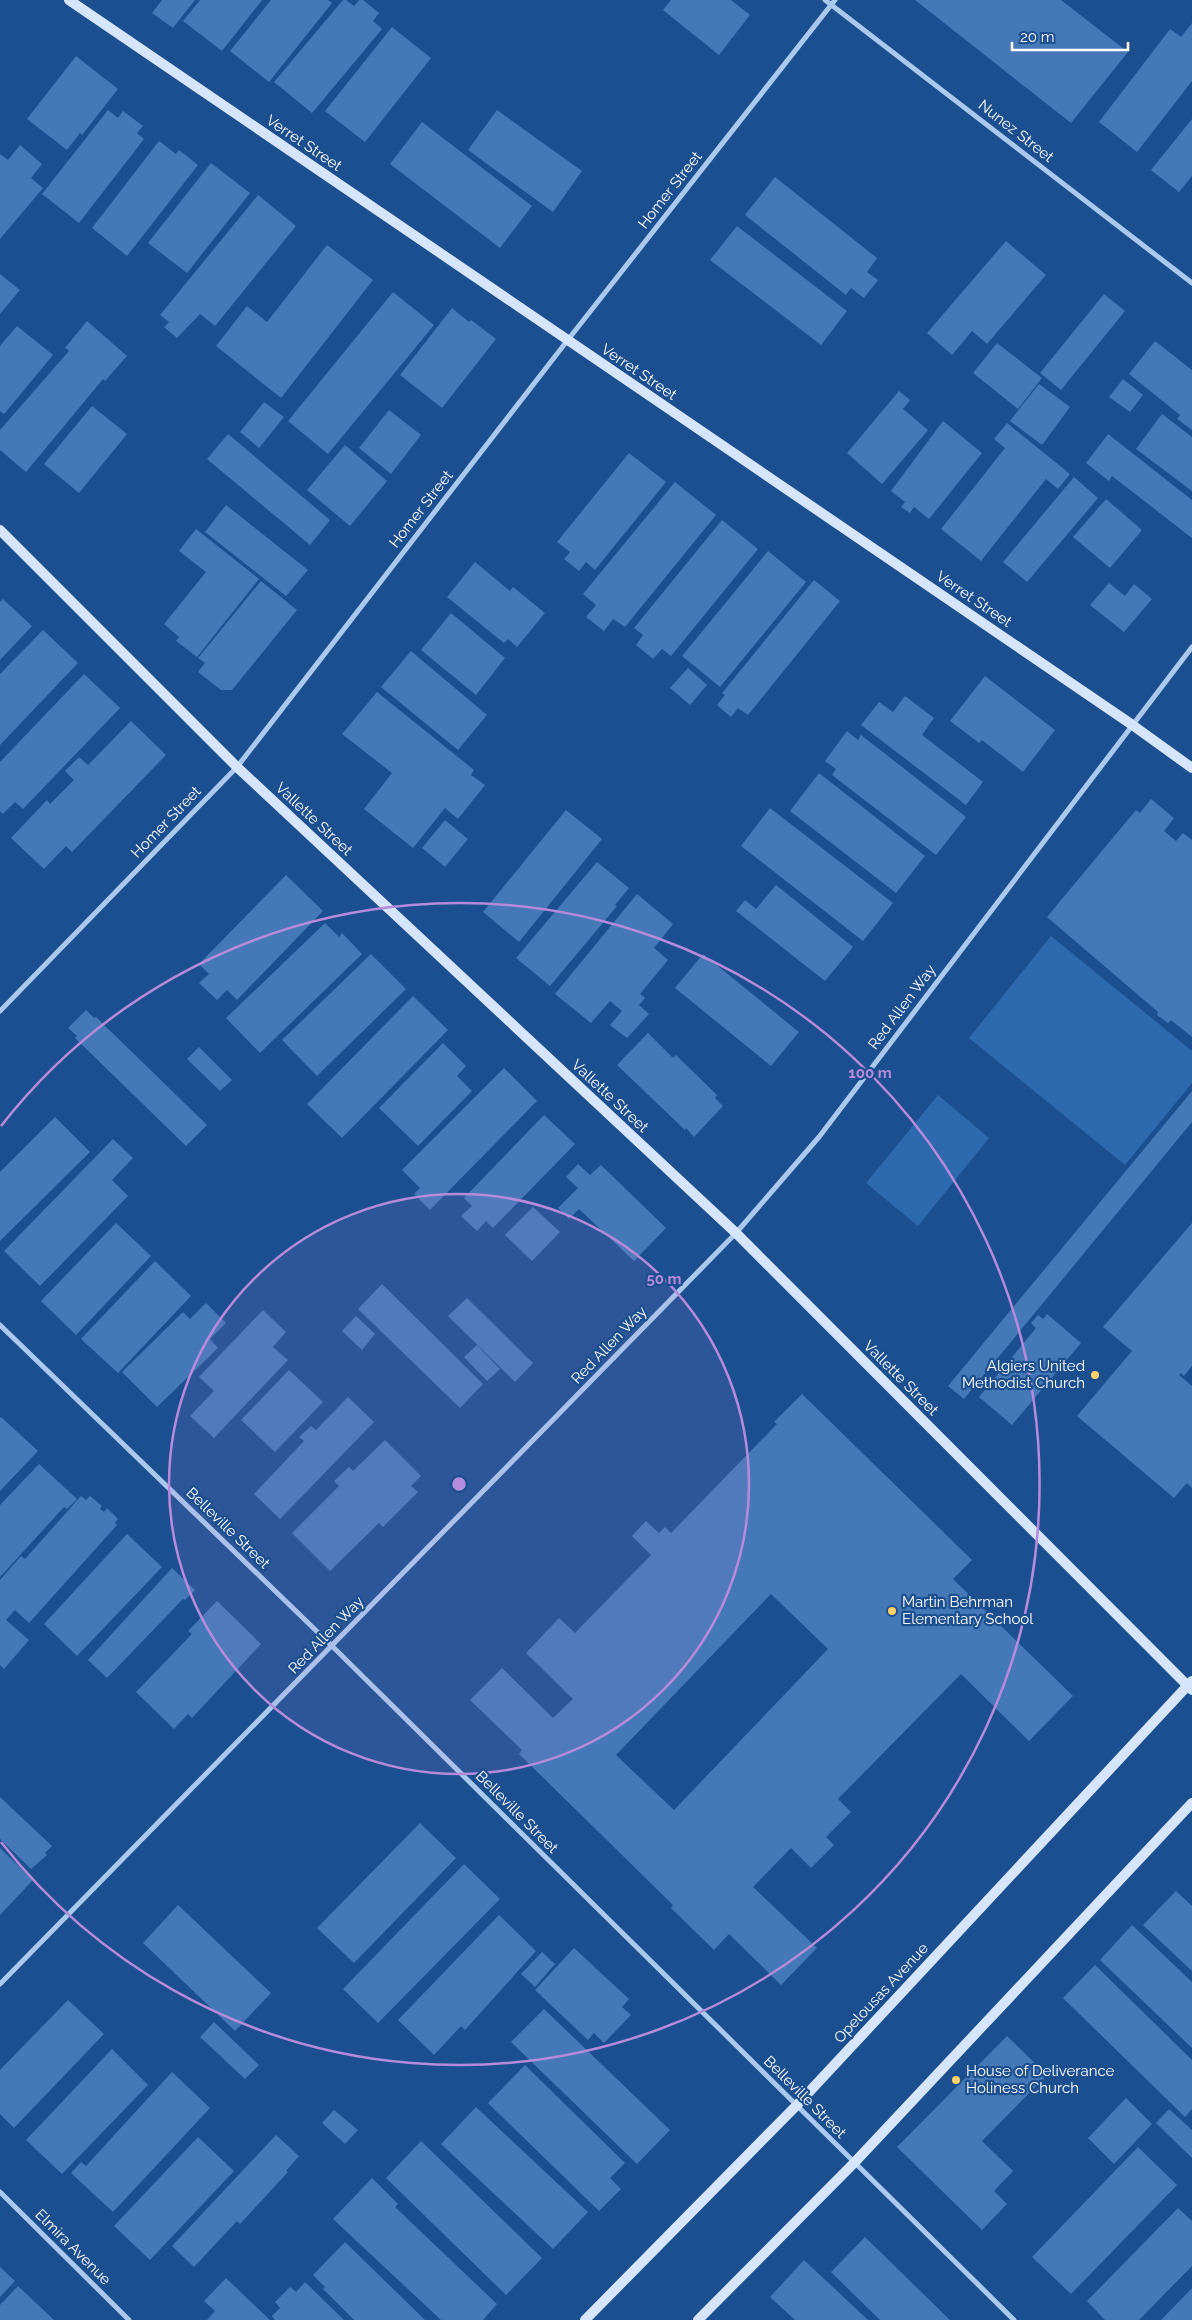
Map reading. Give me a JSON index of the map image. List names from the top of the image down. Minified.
{"streets":{"street":["Nunez Street","Verret Street","Homer Street","Vallette Street","Red Allen Way","Belleville Street","Opelousas Avenue","Elmira Avenue"]},"crossings":[["Nunez Street","Homer Street"],["Verret Street","Homer Street"],["Verret Street","Red Allen Way"],["Homer Street","Vallette Street"],["Vallette Street","Red Allen Way"],["Vallette Street","Opelousas Avenue"],["Red Allen Way","Belleville Street"],["Belleville Street","Opelousas Avenue"]],"places":["Algiers United Methodist Church","Martin Behrman Elementary School","House of Deliverance Holiness Church"],"scale_bar":"20 m","rings":["100 m","50 m"]}
